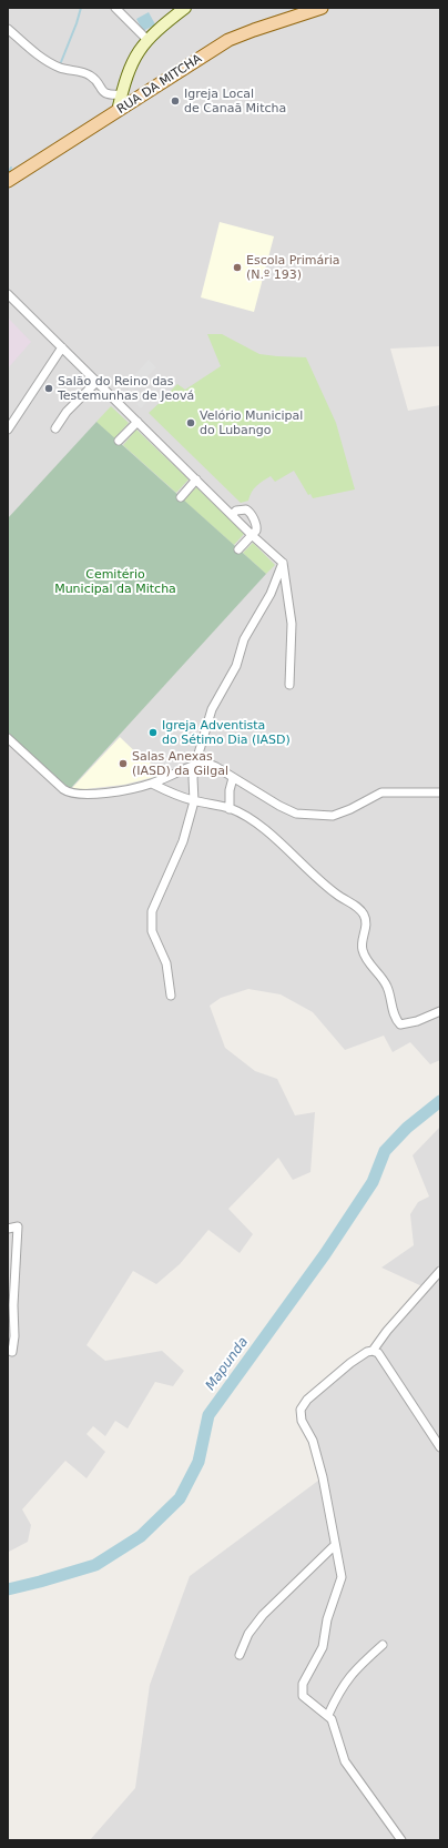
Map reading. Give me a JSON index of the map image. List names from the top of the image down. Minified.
{"streets":{"main road":["RUA DA MITCHA"]},"water":["Mapunda"],"parks":["Cemitério Municipal da Mitcha"],"places":["Igreja Local de Canaã Mitcha","Escola Primária (N.º 193)","Salão do Reino das Testemunhas de Jeová","Velório Municipal do Lubango","Igreja Adventista do Sétimo Dia (IASD)","Salas Anexas (IASD) da Gilgal"]}
